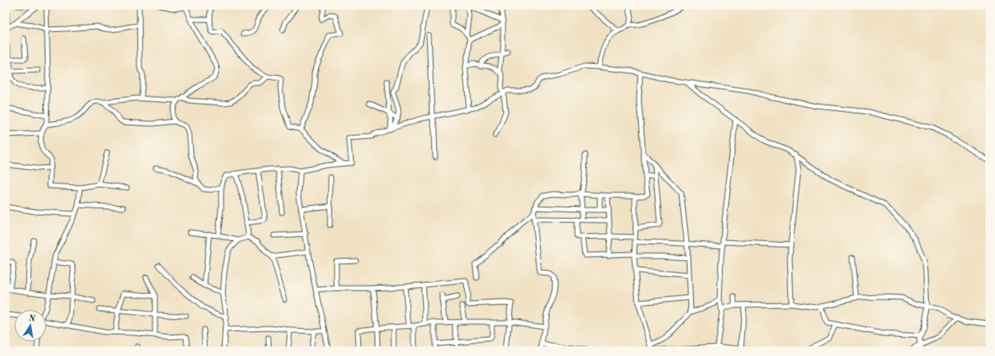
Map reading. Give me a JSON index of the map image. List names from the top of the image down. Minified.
{"north":"top"}
